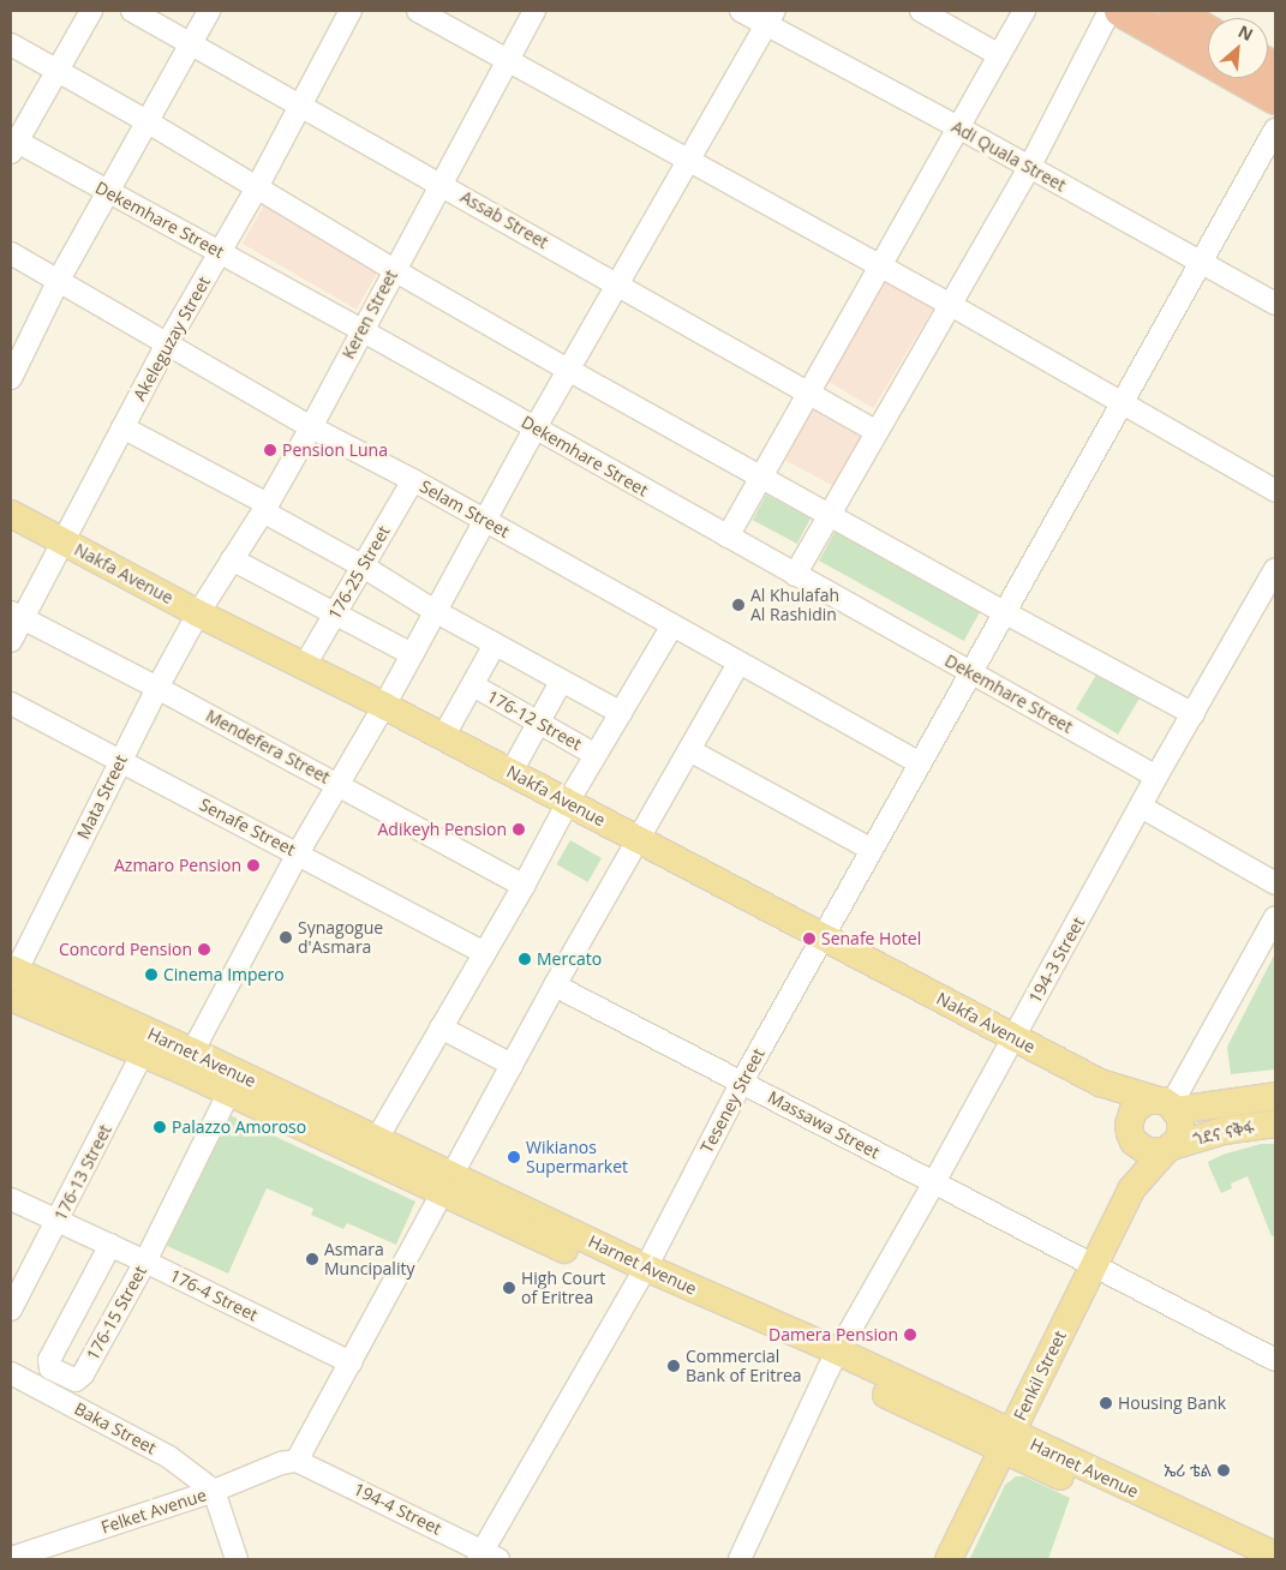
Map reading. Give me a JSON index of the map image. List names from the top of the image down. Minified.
{"streets":{"main road":["Nakfa Avenue","Harnet Avenue","ጎደና ናቅፋ","Fenkil Street"],"street":["Adi Quala Street","Dekemhare Street","Assab Street","Keren Street","Akeleguzay Street","Selam Street","176-25 Street","176-12 Street","Mendefera Street","Mata Street","Senafe Street","194-3 Street","Teseney Street","Massawa Street","176-13 Street","176-4 Street","176-15 Street","Baka Street","194-4 Street","Felket Avenue"]},"crossings":[["Adi Quala Street","Teseney Street"],["Dekemhare Street","Keren Street"],["Dekemhare Street","Akeleguzay Street"],["Dekemhare Street","194-3 Street"],["Dekemhare Street","Teseney Street"],["Assab Street","Keren Street"],["Assab Street","Akeleguzay Street"],["Keren Street","Selam Street"],["Keren Street","Nakfa Avenue"],["Keren Street","Mata Street"],["Akeleguzay Street","Selam Street"],["Akeleguzay Street","Nakfa Avenue"],["Akeleguzay Street","Mendefera Street"],["Selam Street","176-25 Street"],["Selam Street","Teseney Street"],["176-25 Street","Nakfa Avenue"],["Nakfa Avenue","Mata Street"],["Nakfa Avenue","194-3 Street"],["Nakfa Avenue","Teseney Street"],["Nakfa Avenue","ጎደና ናቅፋ"],["Mendefera Street","Mata Street"],["Mata Street","Senafe Street"],["Mata Street","Harnet Avenue"],["194-3 Street","Harnet Avenue"],["194-3 Street","Massawa Street"],["Harnet Avenue","Teseney Street"],["Harnet Avenue","176-13 Street"],["Harnet Avenue","176-15 Street"],["Harnet Avenue","Fenkil Street"],["Teseney Street","Massawa Street"],["Teseney Street","194-4 Street"],["Massawa Street","Fenkil Street"],["176-13 Street","176-4 Street"],["176-4 Street","176-15 Street"],["Baka Street","Felket Avenue"],["194-4 Street","Felket Avenue"]],"places":["Pension Luna","Al Khulafah Al Rashidin","Adikeyh Pension","Azmaro Pension","Synagogue d'Asmara","Senafe Hotel","Concord Pension","Mercato","Cinema Impero","Palazzo Amoroso","Wikianos Supermarket","Asmara Muncipality","High Court of Eritrea","Damera Pension","Commercial Bank of Eritrea","Housing Bank","ኤሪ ቴል"],"north":"top right"}
